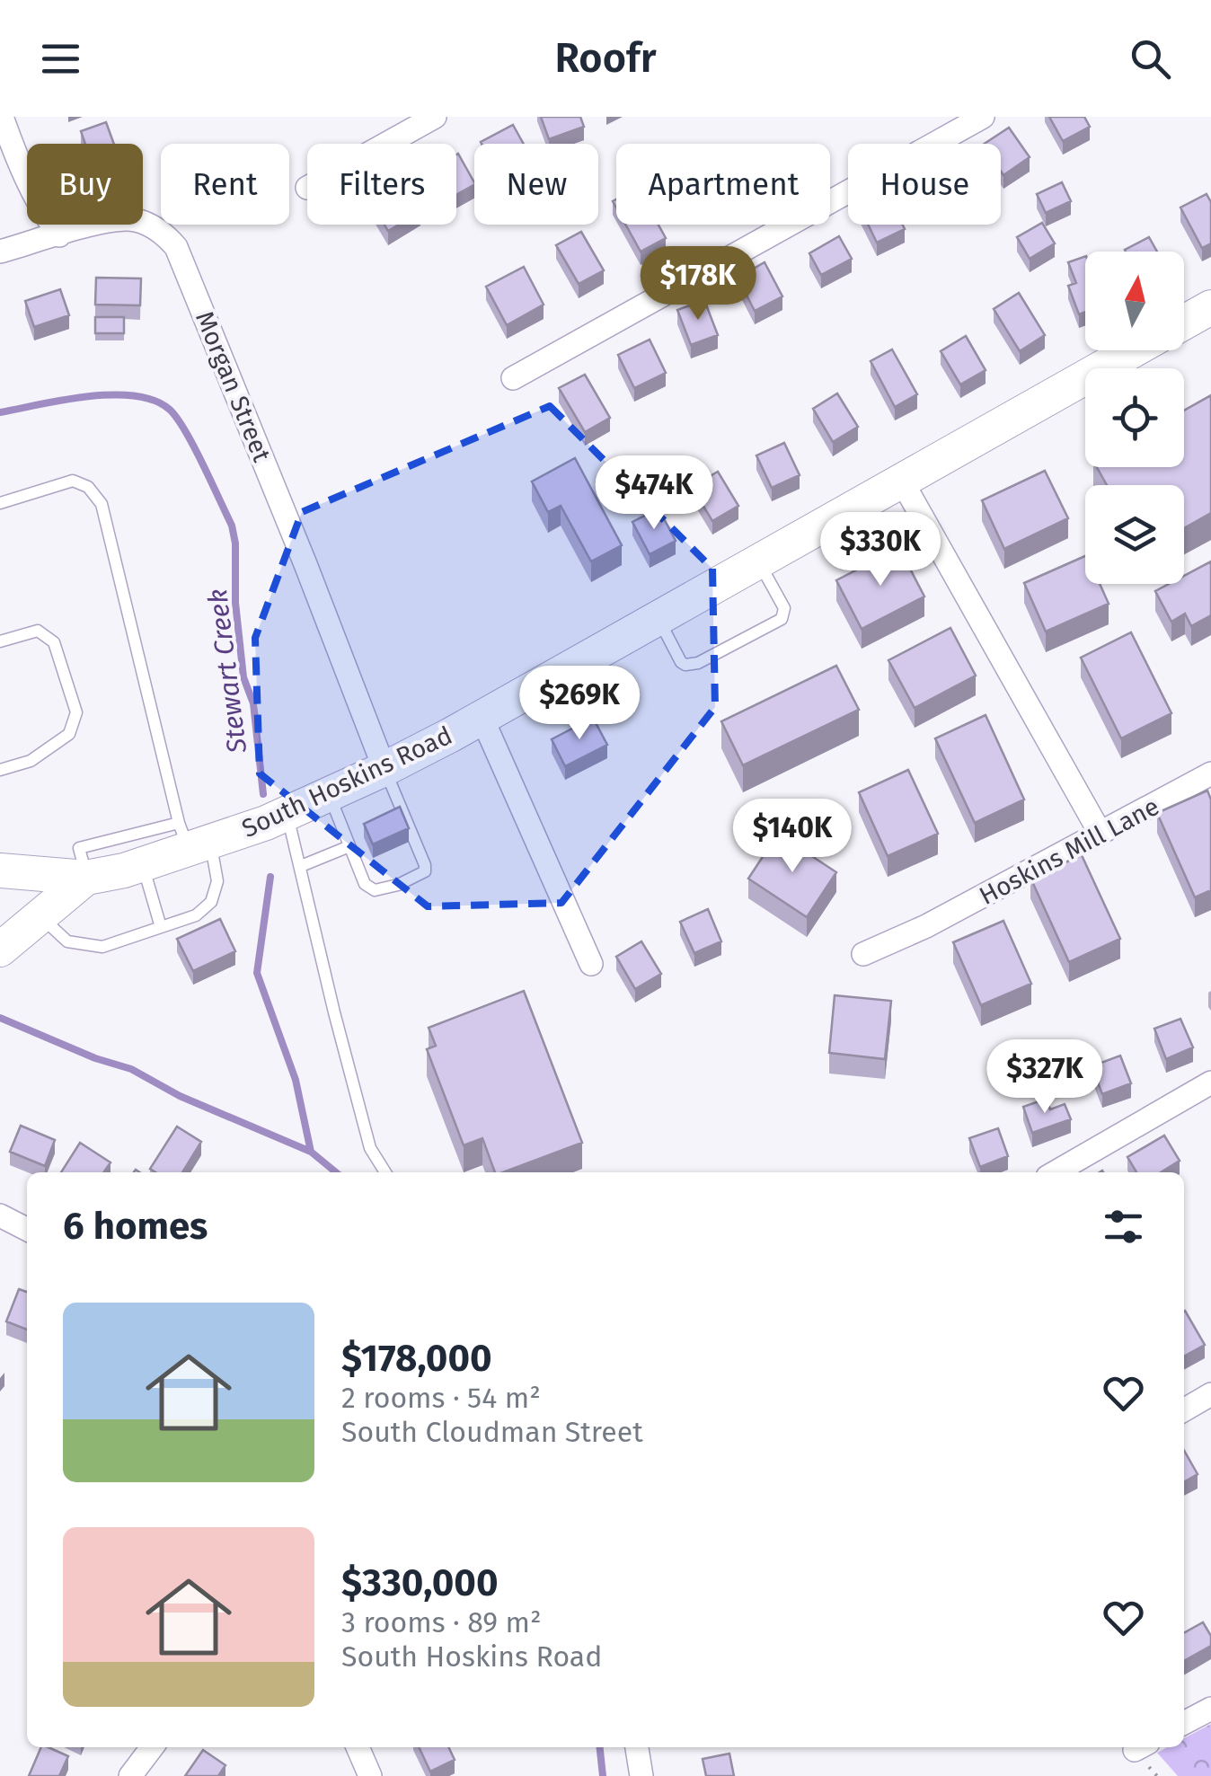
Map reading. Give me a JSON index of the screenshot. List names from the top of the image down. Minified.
{"streets":{"street":["Morgan Street","South Hoskins Road","Hoskins Mill Lane"]},"crossings":[["Morgan Street","South Hoskins Road"]],"water":["Stewart Creek"],"north":"top","page":{"header":"Roofr","chip":["Buy","Rent","Filters","New","Apartment","House"],"price":["$178K","$474K","$330K","$269K","$140K","$327K"],"heading":"6 homes","list":[{"name":"$178,000","note":"2 rooms · 54 m² · South Cloudman Street"},{"name":"$330,000","note":"3 rooms · 89 m² · South Hoskins Road"}]}}
